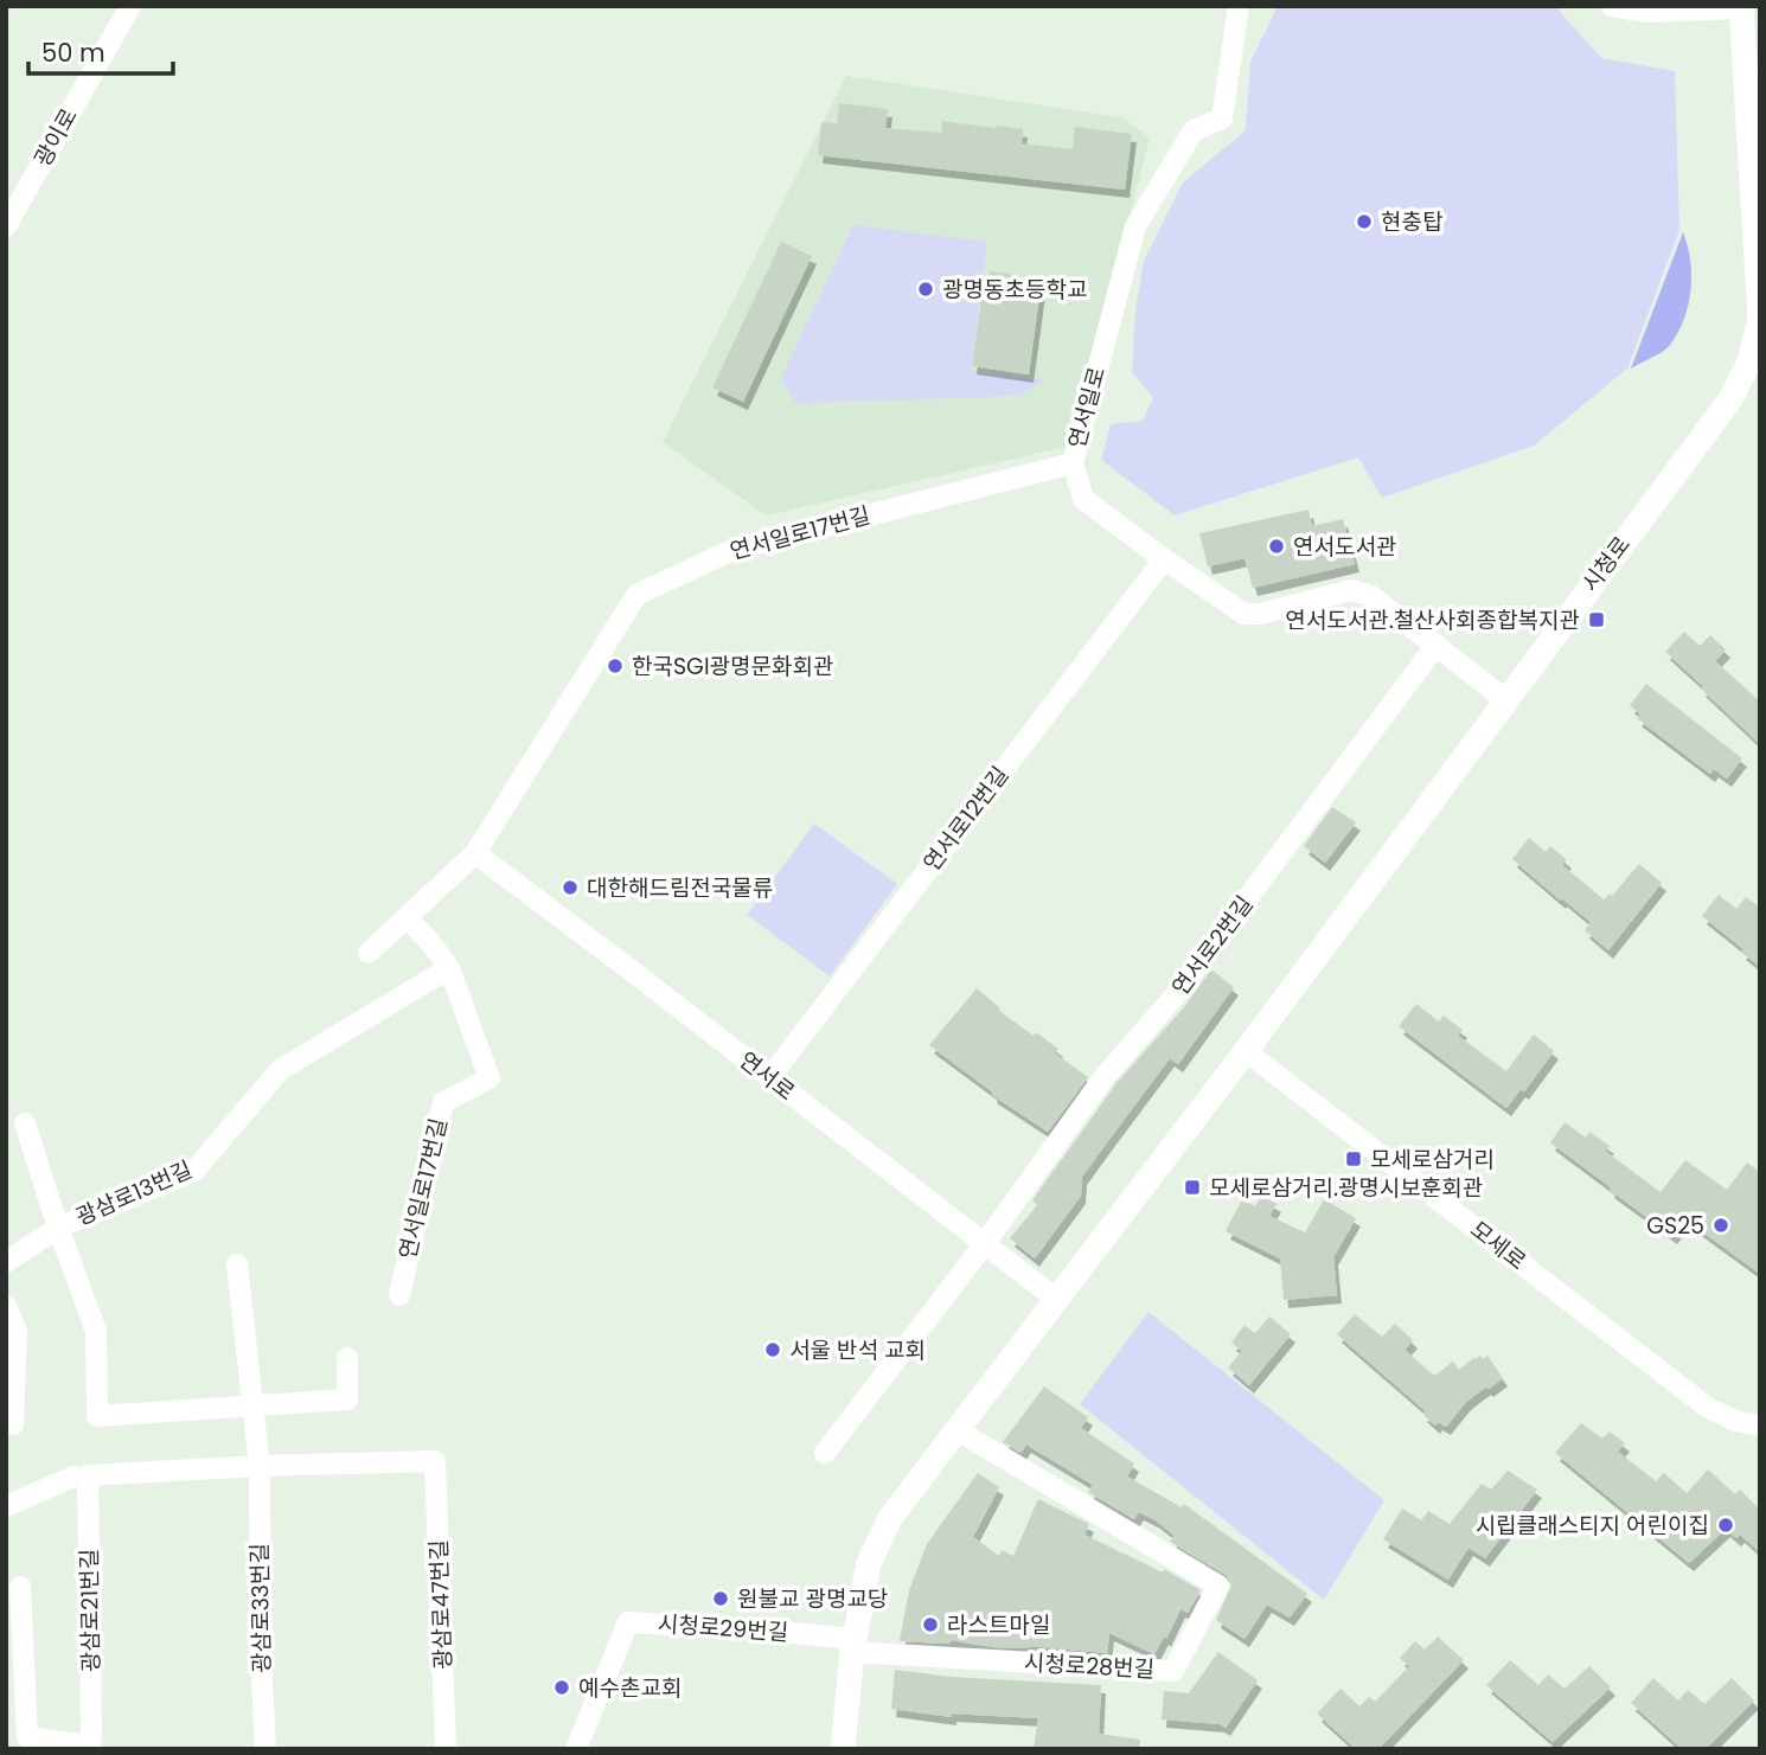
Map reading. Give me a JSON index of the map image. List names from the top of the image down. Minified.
{"streets":{"main road":["시청로"],"street":["광이로","연서일로","연서일로17번길","연서로12번길","연서로2번길","연서로","광삼로13번길","모세로","광삼로47번길","광삼로33번길","광삼로21번길","시청로29번길","시청로28번길"]},"crossings":[["연서일로","연서일로17번길"],["연서일로","시청로"],["연서일로","연서로12번길"],["연서일로","연서로2번길"],["연서일로17번길","연서로"],["연서일로17번길","광삼로13번길"],["시청로","연서로"],["시청로","모세로"],["시청로","시청로29번길"],["시청로","시청로28번길"],["연서로12번길","연서로"],["연서로2번길","연서로"],["광삼로47번길","광삼로33번길"],["시청로29번길","시청로28번길"]],"places":{"other":["현충탑","광명동초등학교","연서도서관","한국SGI광명문화회관","대한해드림전국물류","GS25","서울 반석 교회","시립클래스티지 어린이집","원불교 광명교당","라스트마일","예수촌교회"],"transit":["연서도서관.철산사회종합복지관","모세로삼거리","모세로삼거리.광명시보훈회관"]},"scale_bar":"50 m"}
